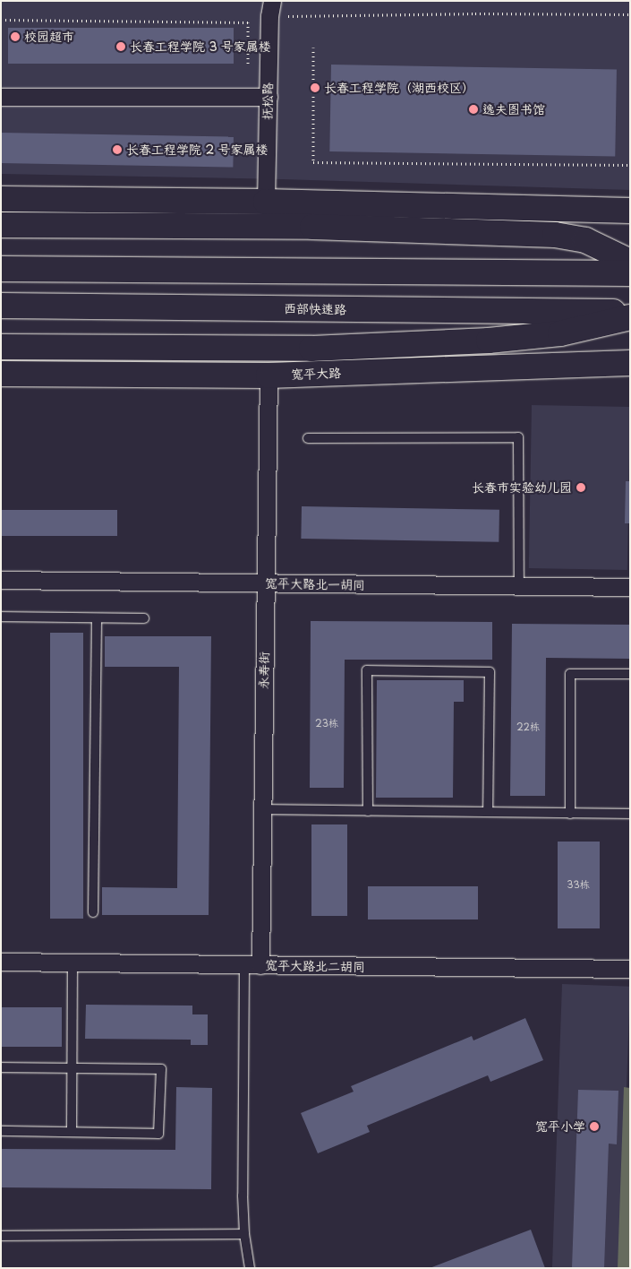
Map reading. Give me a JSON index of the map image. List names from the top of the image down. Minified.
{"streets":{"main road":["西部快速路","宽平大路"],"street":["抚松路","宽平大路北一胡同","永寿街","宽平大路北二胡同"]},"crossings":[["宽平大路","永寿街"],["宽平大路北一胡同","永寿街"],["永寿街","宽平大路北二胡同"]],"places":["校园超市","长春工程学院 3 号家属楼","长春工程学院（湖西校区）","逸夫图书馆","长春工程学院 2 号家属楼","长春市实验幼儿园","宽平小学"],"house_numbers":["23栋","22栋","33栋"]}
